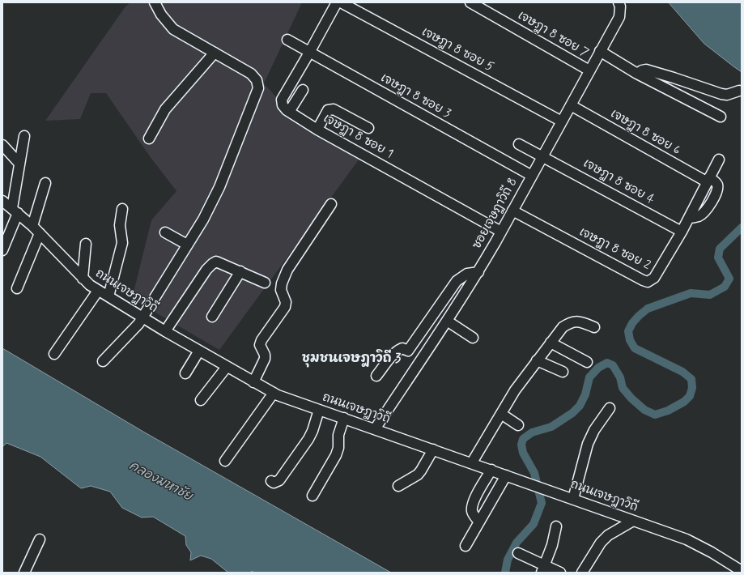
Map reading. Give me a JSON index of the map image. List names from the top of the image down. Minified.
{"streets":{"street":["เจษฎา 8 ซอย 7","เจษฎา 8 ซอย 5","เจษฎา 8 ซอย 3","เจษฎา 8 ซอย 6","เจษฎา 8 ซอย 1","เจษฎา 8 ซอย 4","ซอยเจษฎาวิถี 8","เจษฎา 8 ซอย 2","ถนนเจษฎาวิถี"]},"crossings":[["เจษฎา 8 ซอย 7","ซอยเจษฎาวิถี 8"],["เจษฎา 8 ซอย 5","ซอยเจษฎาวิถี 8"],["เจษฎา 8 ซอย 3","ซอยเจษฎาวิถี 8"],["เจษฎา 8 ซอย 6","ซอยเจษฎาวิถี 8"],["เจษฎา 8 ซอย 6","เจษฎา 8 ซอย 2"],["เจษฎา 8 ซอย 1","ซอยเจษฎาวิถี 8"],["เจษฎา 8 ซอย 4","ซอยเจษฎาวิถี 8"],["เจษฎา 8 ซอย 4","เจษฎา 8 ซอย 2"],["ซอยเจษฎาวิถี 8","เจษฎา 8 ซอย 2"],["ซอยเจษฎาวิถี 8","ถนนเจษฎาวิถี"]],"districts":["ชุมชนเจษฎาวิถี 3"],"water":["คลองมหาชัย"]}
